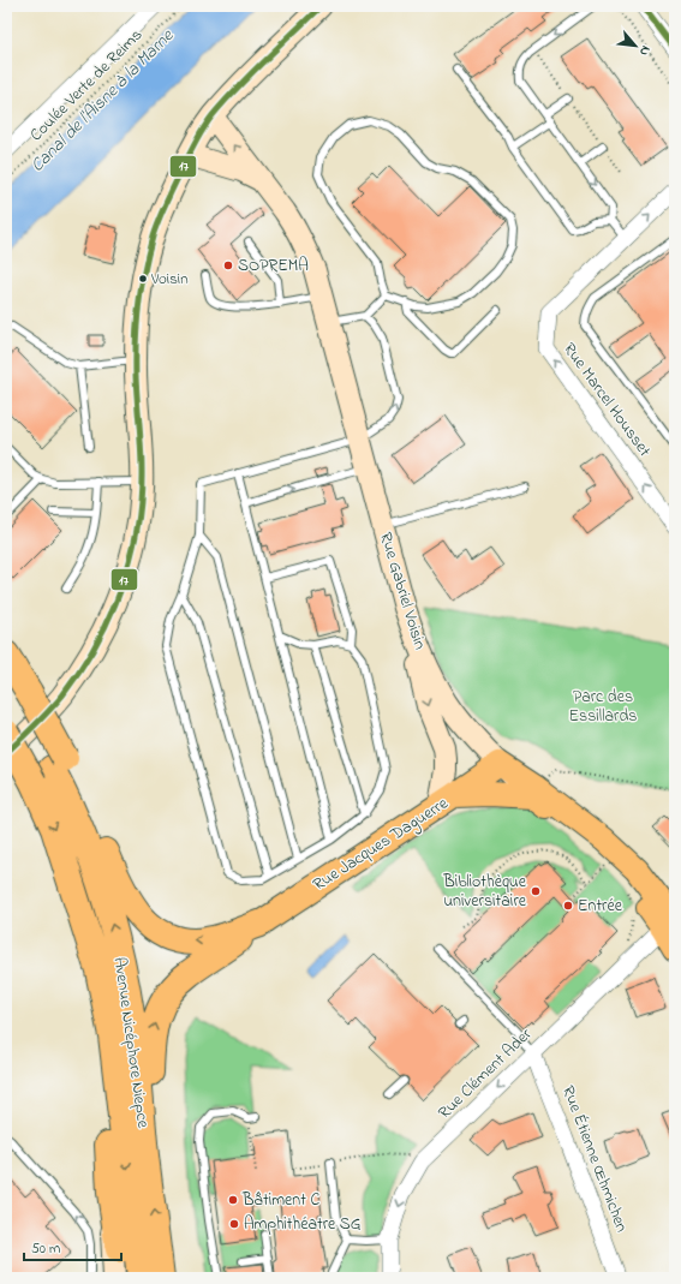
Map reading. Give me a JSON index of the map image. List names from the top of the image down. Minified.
{"streets":{"highway":["Avenue Nicéphore Niepce"],"main road":["Rue Gabriel Voisin","Rue Jacques Daguerre"],"street":["Rue Marcel Housset","Rue Clément Ader","Rue Étienne Œhmichen"],"path":["Coulée Verte de Reims"]},"crossings":[["Rue Gabriel Voisin","Rue Jacques Daguerre"],["Rue Gabriel Voisin","Rue Clément Ader"],["Rue Clément Ader","Rue Étienne Œhmichen"]],"one_way":["Rue Clément Ader"],"water":["Canal de l'Aisne à la Marne"],"parks":["Parc des Essillards"],"places":["SOPREMA","Voisin","Bibliothèque universitaire","Entrée","Bâtiment C","Amphithéatre SG"],"lines":["transit line 17"],"scale_bar":"50 m","north":"bottom right"}
